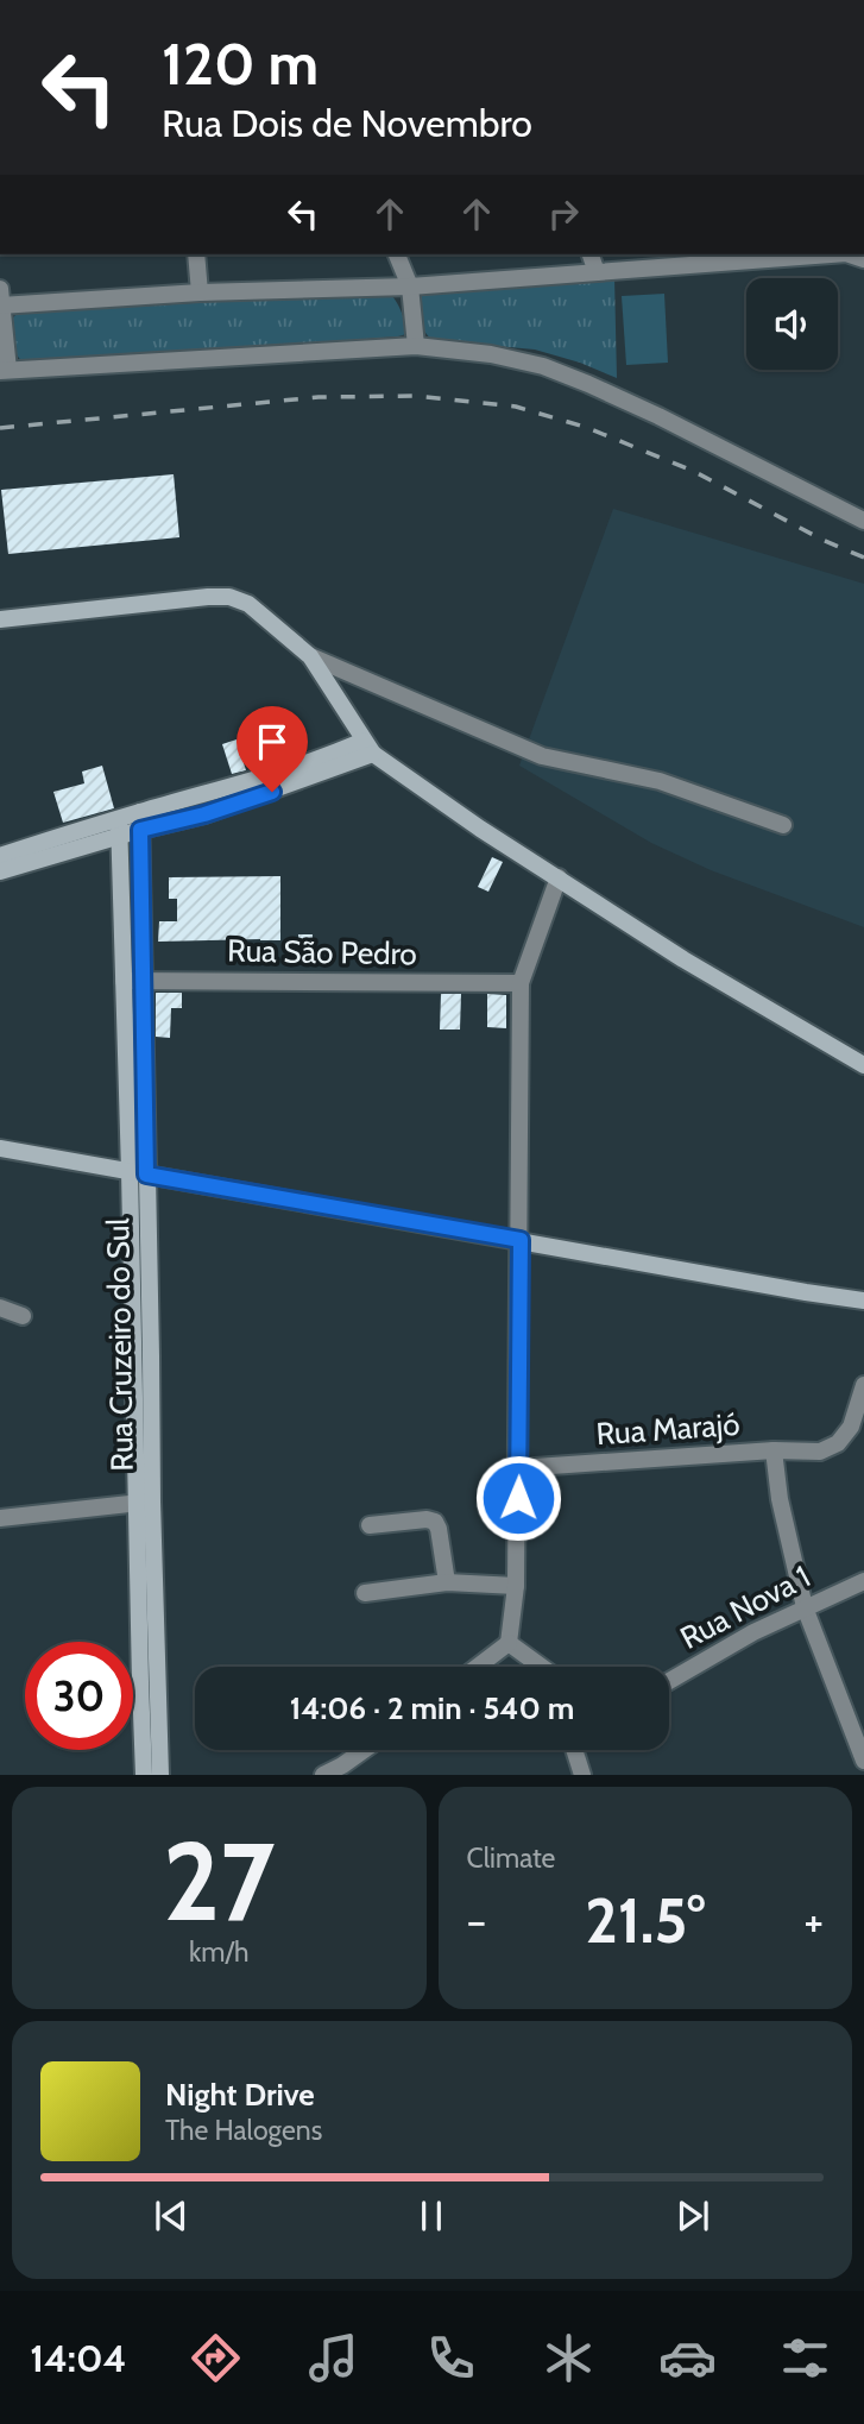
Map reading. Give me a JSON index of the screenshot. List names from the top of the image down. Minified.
{"streets":{"street":["Rua São Pedro","Rua Cruzeiro do Sul","Rua Marajó","Rua Nova 1"]},"crossings":[["Rua São Pedro","Rua Cruzeiro do Sul"]],"page":{"turn":["120 m","Rua Dois de Novembro"],"limit":"30","trip":"14:06 · 2 min · 540 m","tile":[["27","km/h"],"Climate"],"heat":["−","21.5°","+"],"song":["Night Drive","The Halogens"],"tabs":"14:04"}}
